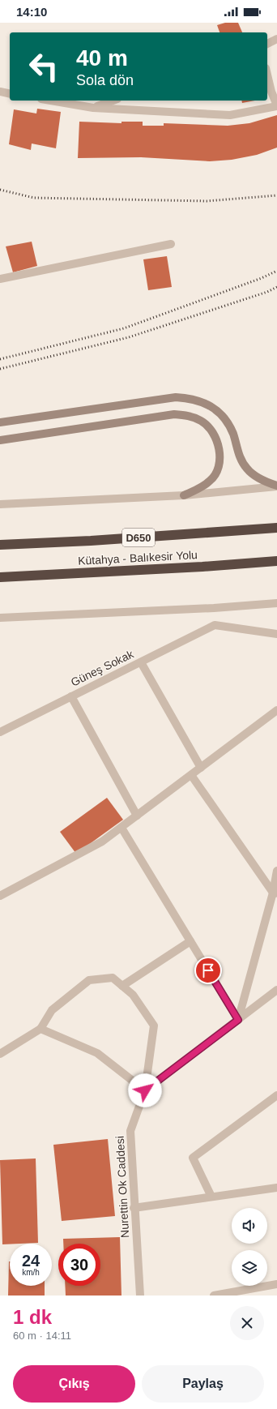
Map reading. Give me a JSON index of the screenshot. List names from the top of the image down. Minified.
{"streets":{"highway":["D650","Kütahya - Balıkesir Yolu"],"street":["Güneş Sokak","Nurettin Ok Caddesi"]},"page":{"status":"14:10","turn":["40 m","Sola dön"],"speed":"24 km/h","limit":"30","heading":["1 dk","60 m · 14:11"],"buttons":["Çıkış","Paylaş"]}}
